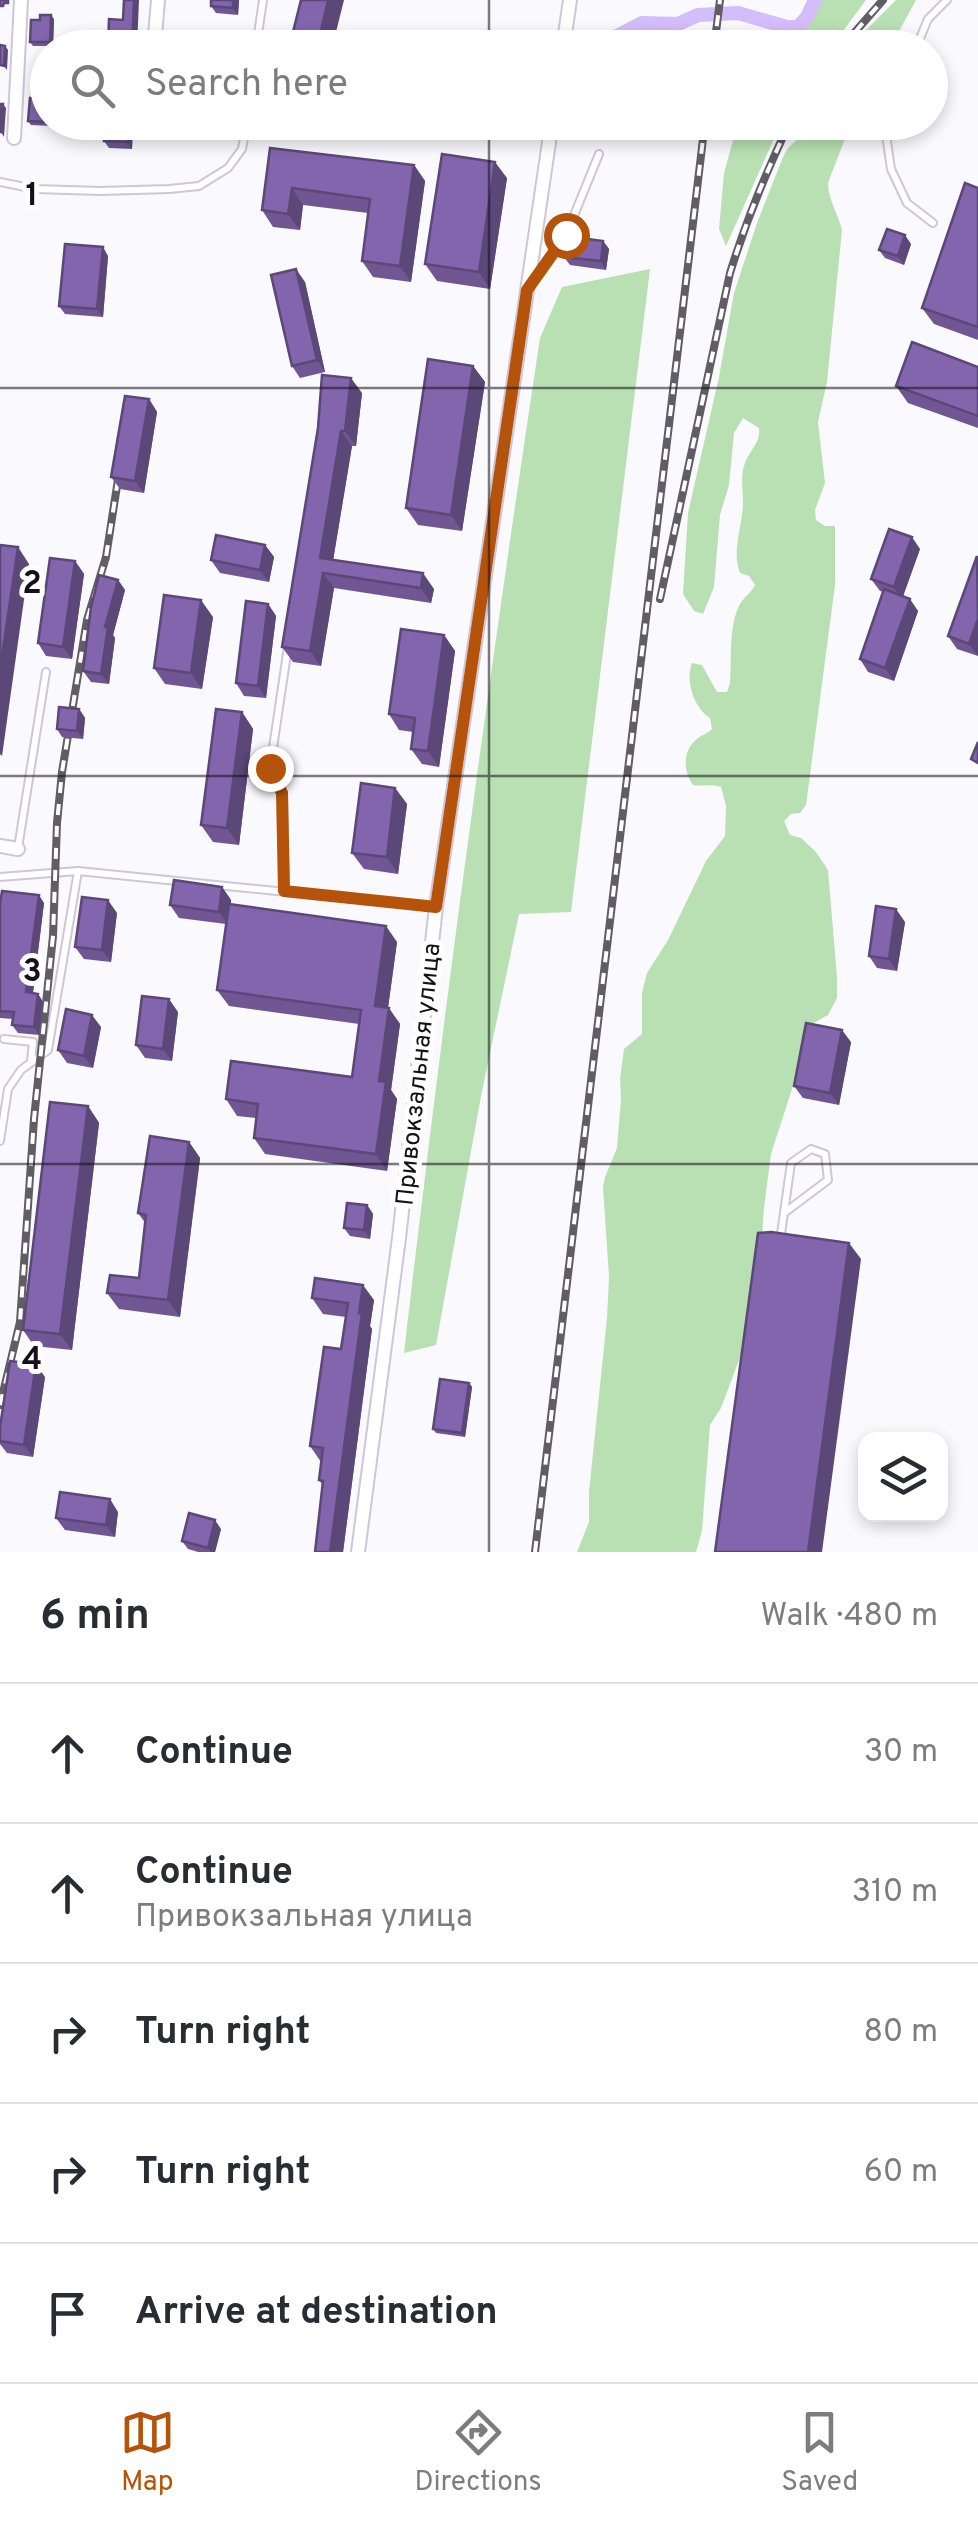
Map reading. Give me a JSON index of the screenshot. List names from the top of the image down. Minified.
{"streets":{"street":["Привокзальная улица"]},"page":{"search":"Search here","heading":["6 min","Walk · 480 m"],"list":[["Continue","30 m"],["Continue","Привокзальная улица","310 m"],["Turn right","80 m"],["Turn right","60 m"],"Arrive at destination"],"nav":["Map","Directions","Saved"]},"grid":{"rows":["1","2","3","4"]}}
